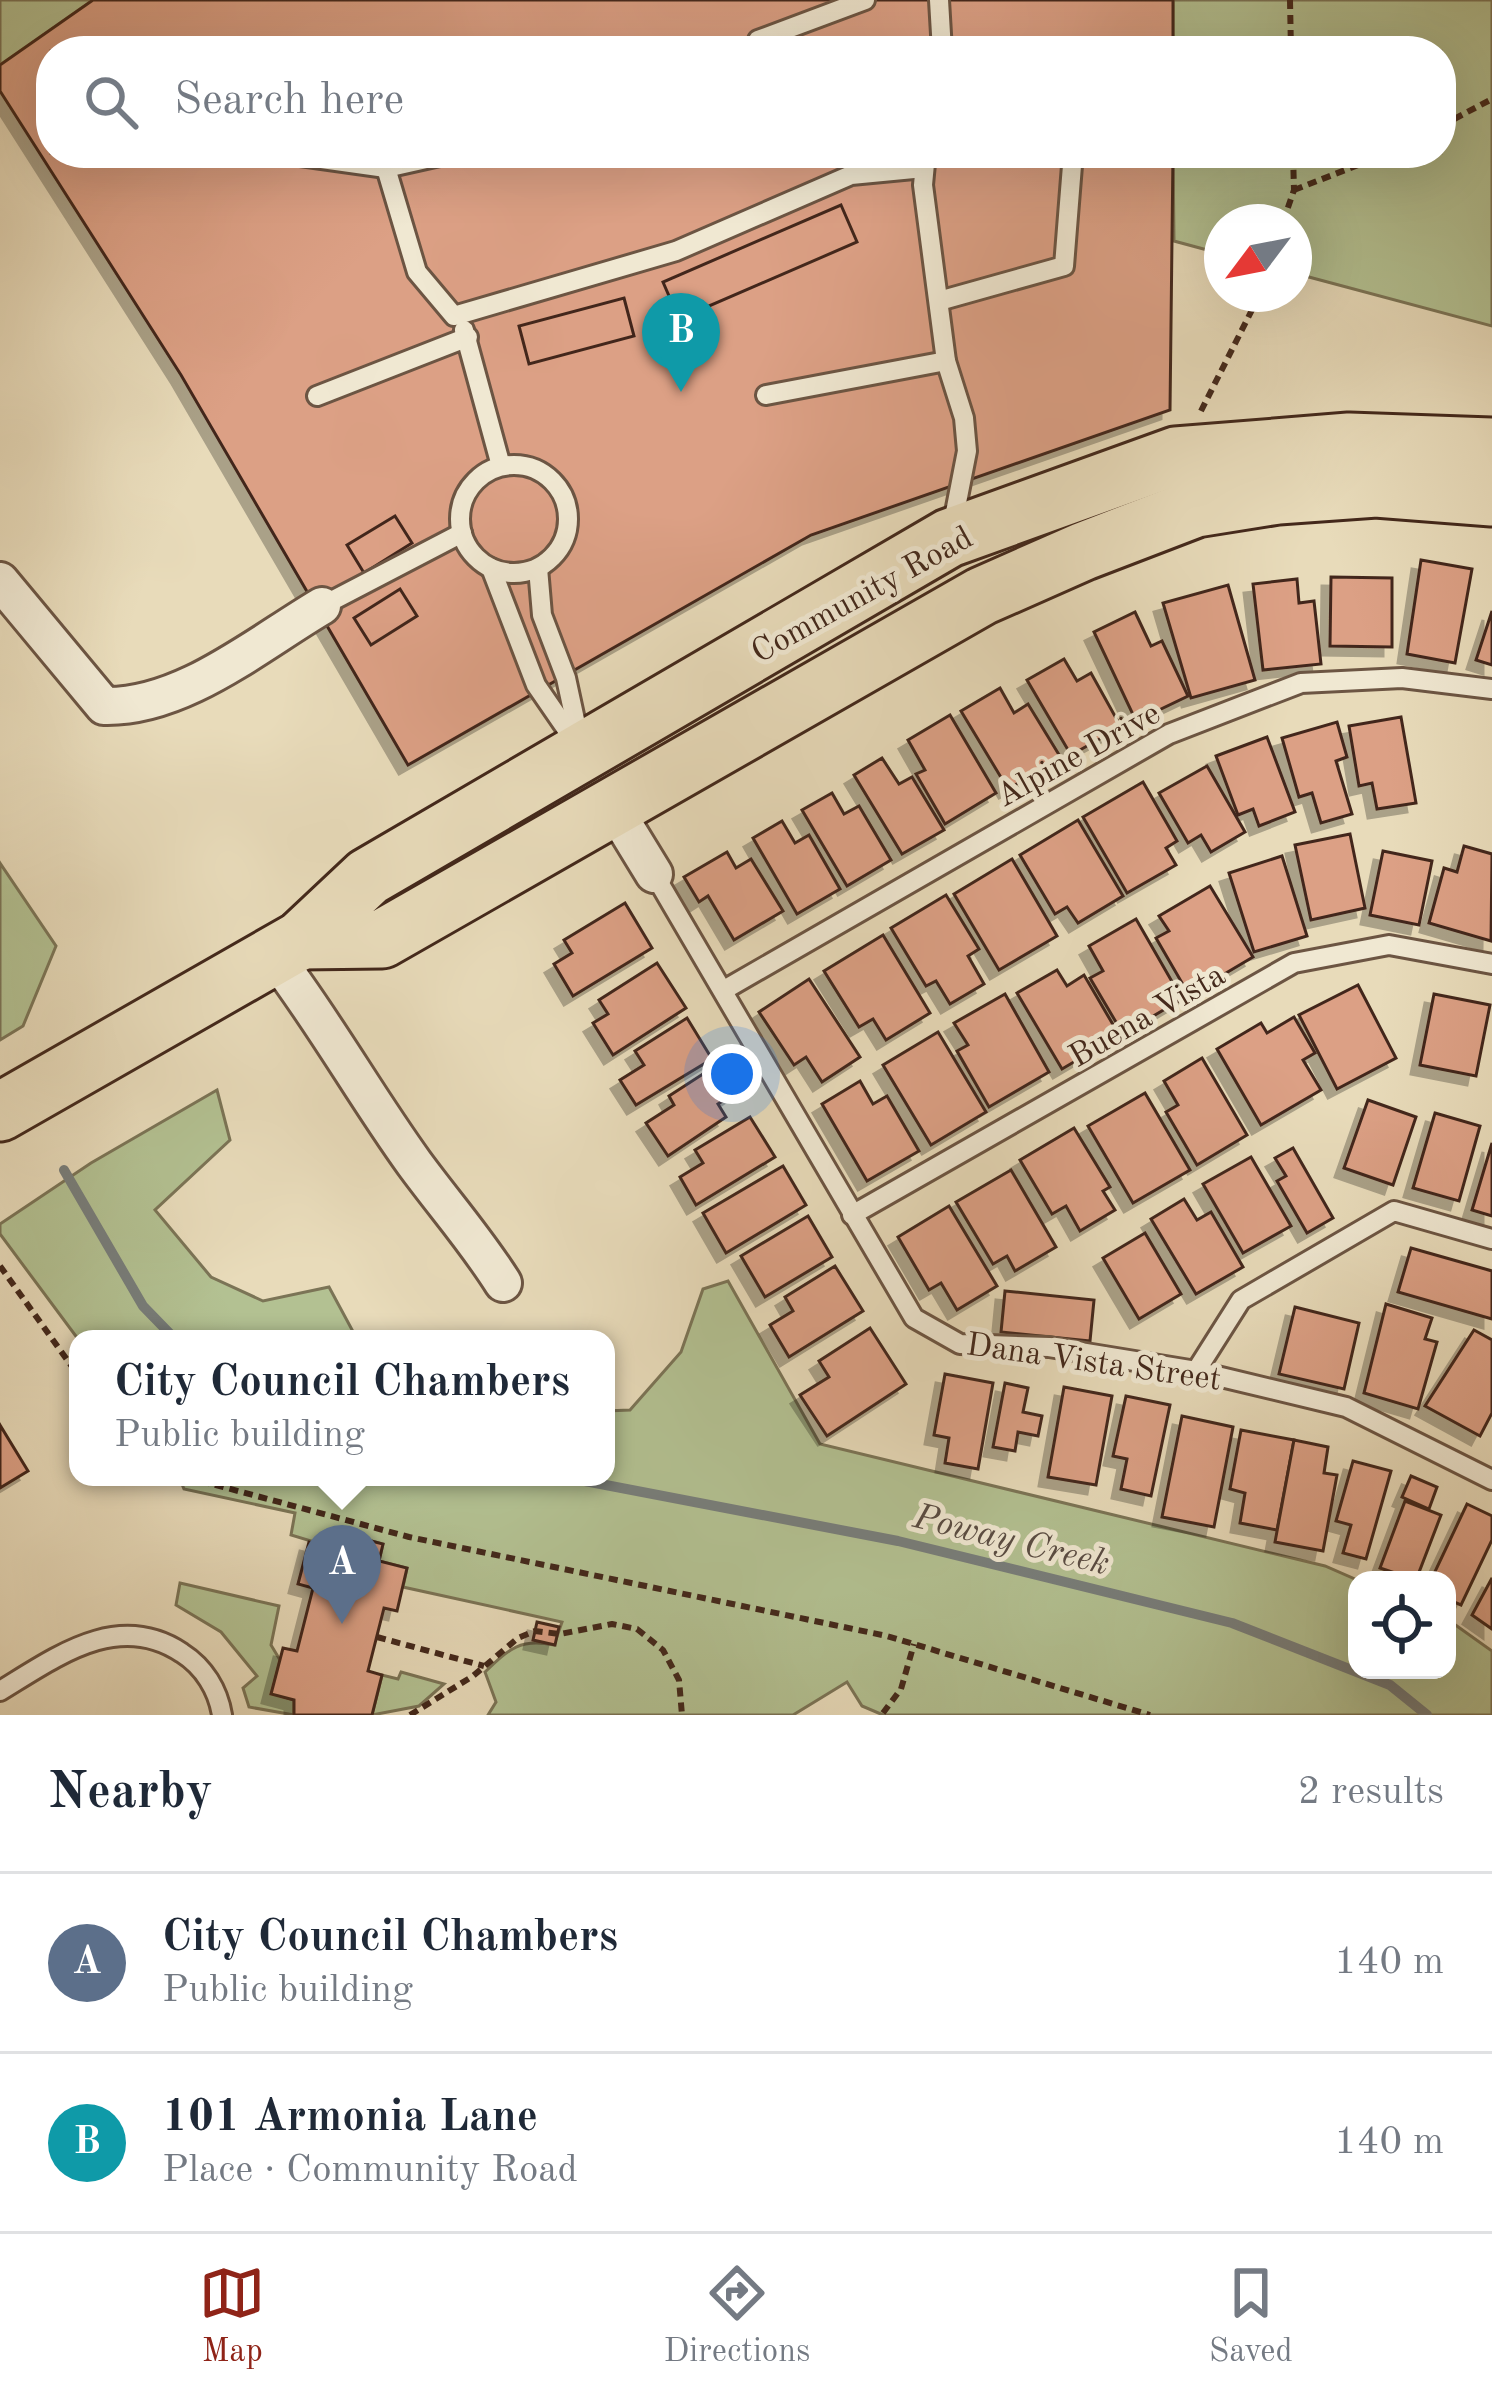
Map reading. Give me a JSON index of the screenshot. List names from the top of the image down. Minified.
{"streets":{"main road":["Community Road"],"street":["Dana Vista Street"],"lane":["Alpine Drive","Buena Vista"]},"crossings":[["Community Road","Dana Vista Street"],["Alpine Drive","Dana Vista Street"],["Buena Vista","Dana Vista Street"]],"water":["Poway Creek"],"north":"bottom left","page":{"search":"Search here","pins":["B","A"],"popup":["City Council Chambers","Public building"],"heading":["Nearby","2 results"],"list":[{"mark":"A","name":"City Council Chambers","note":"Public building","value":"140 m"},{"mark":"B","name":"101 Armonia Lane","note":"Place · Community Road","value":"140 m"}],"nav":["Map","Directions","Saved"]}}
